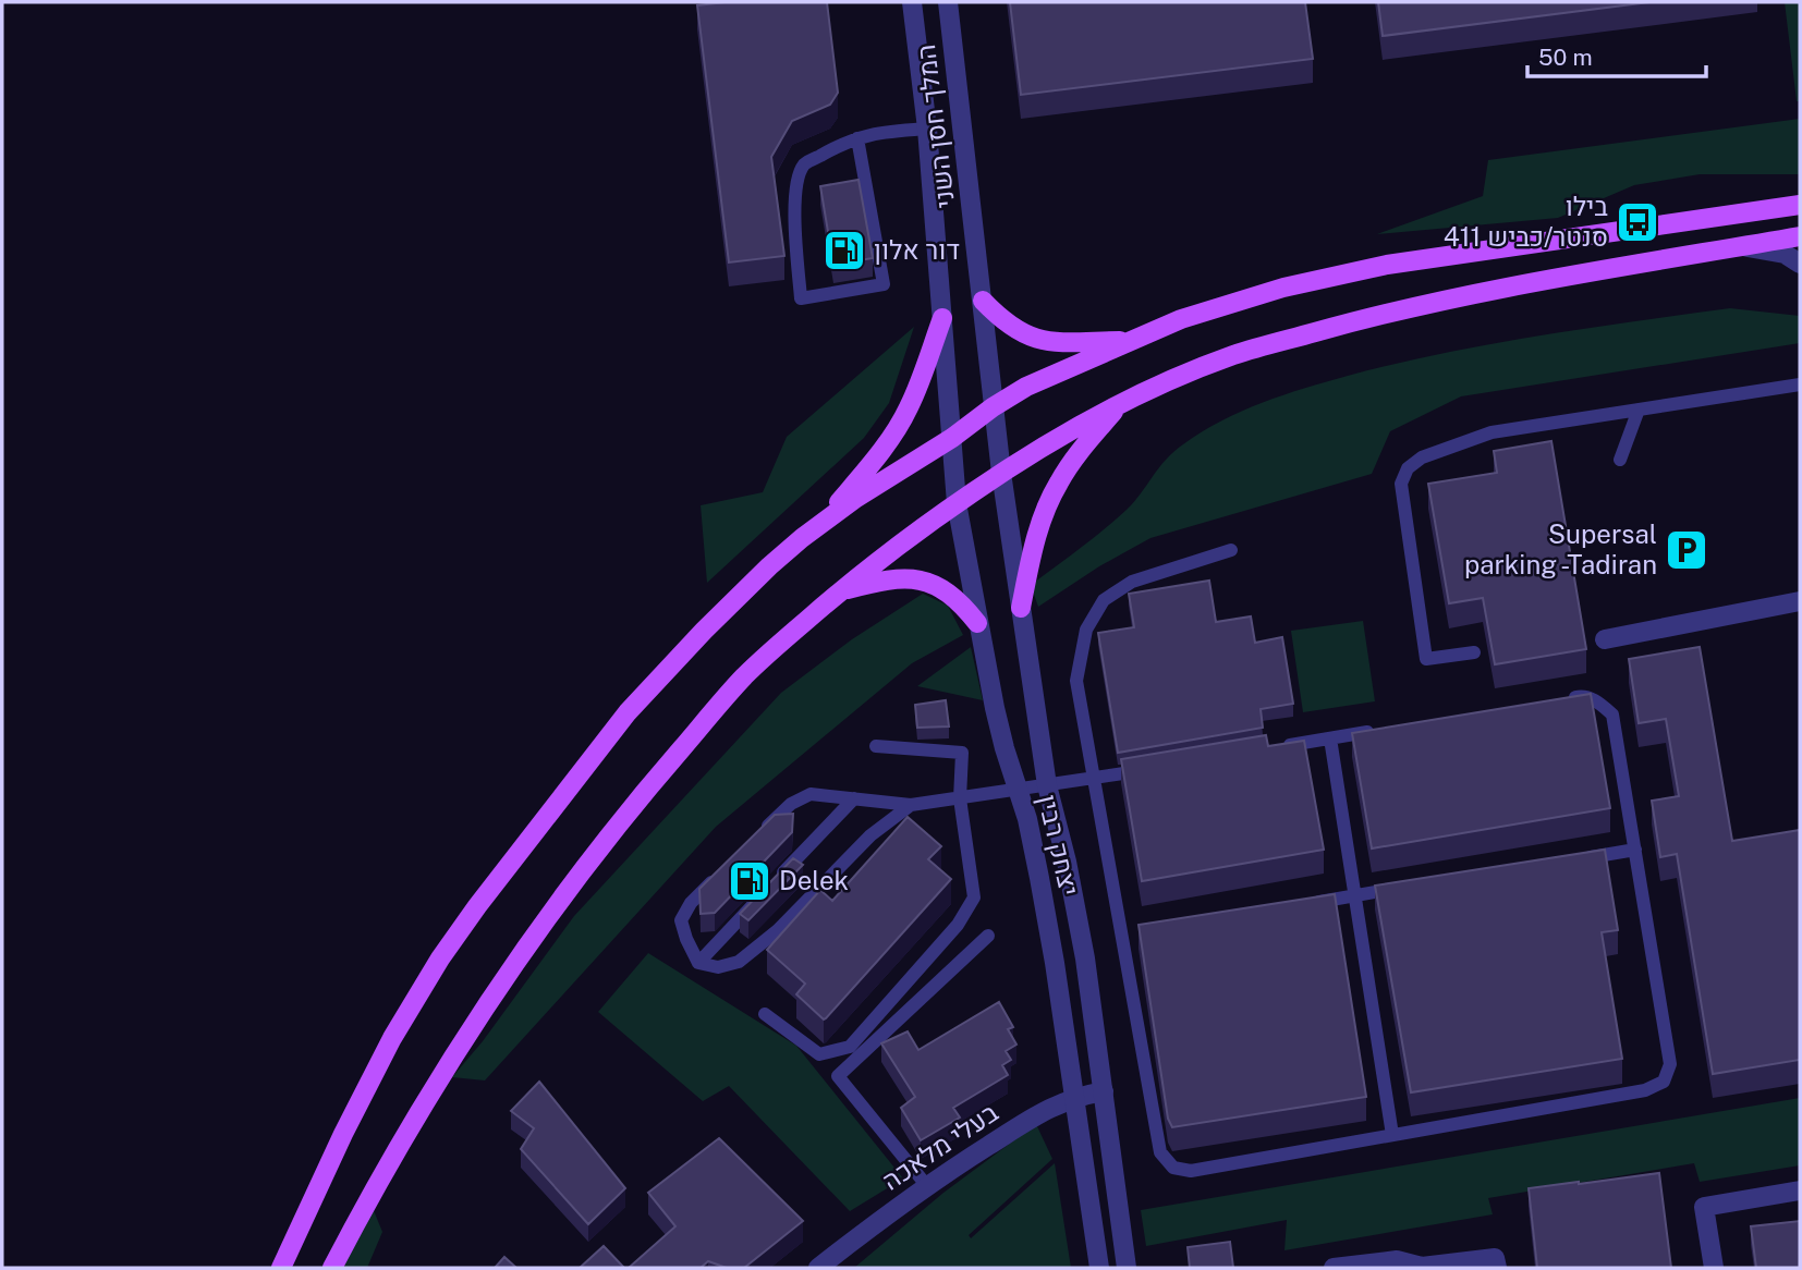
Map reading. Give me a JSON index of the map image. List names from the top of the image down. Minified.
{"streets":{"street":["המלך חסן השני","יצחק רבין","בעלי מלאכה"]},"crossings":[["המלך חסן השני","יצחק רבין"],["יצחק רבין","בעלי מלאכה"]],"places":{"bus stop":["בילו סנטר/כביש 411"],"fuel station":["דור אלון","Delek"],"parking":["Supersal parking -Tadiran"]},"scale_bar":"50 m"}
